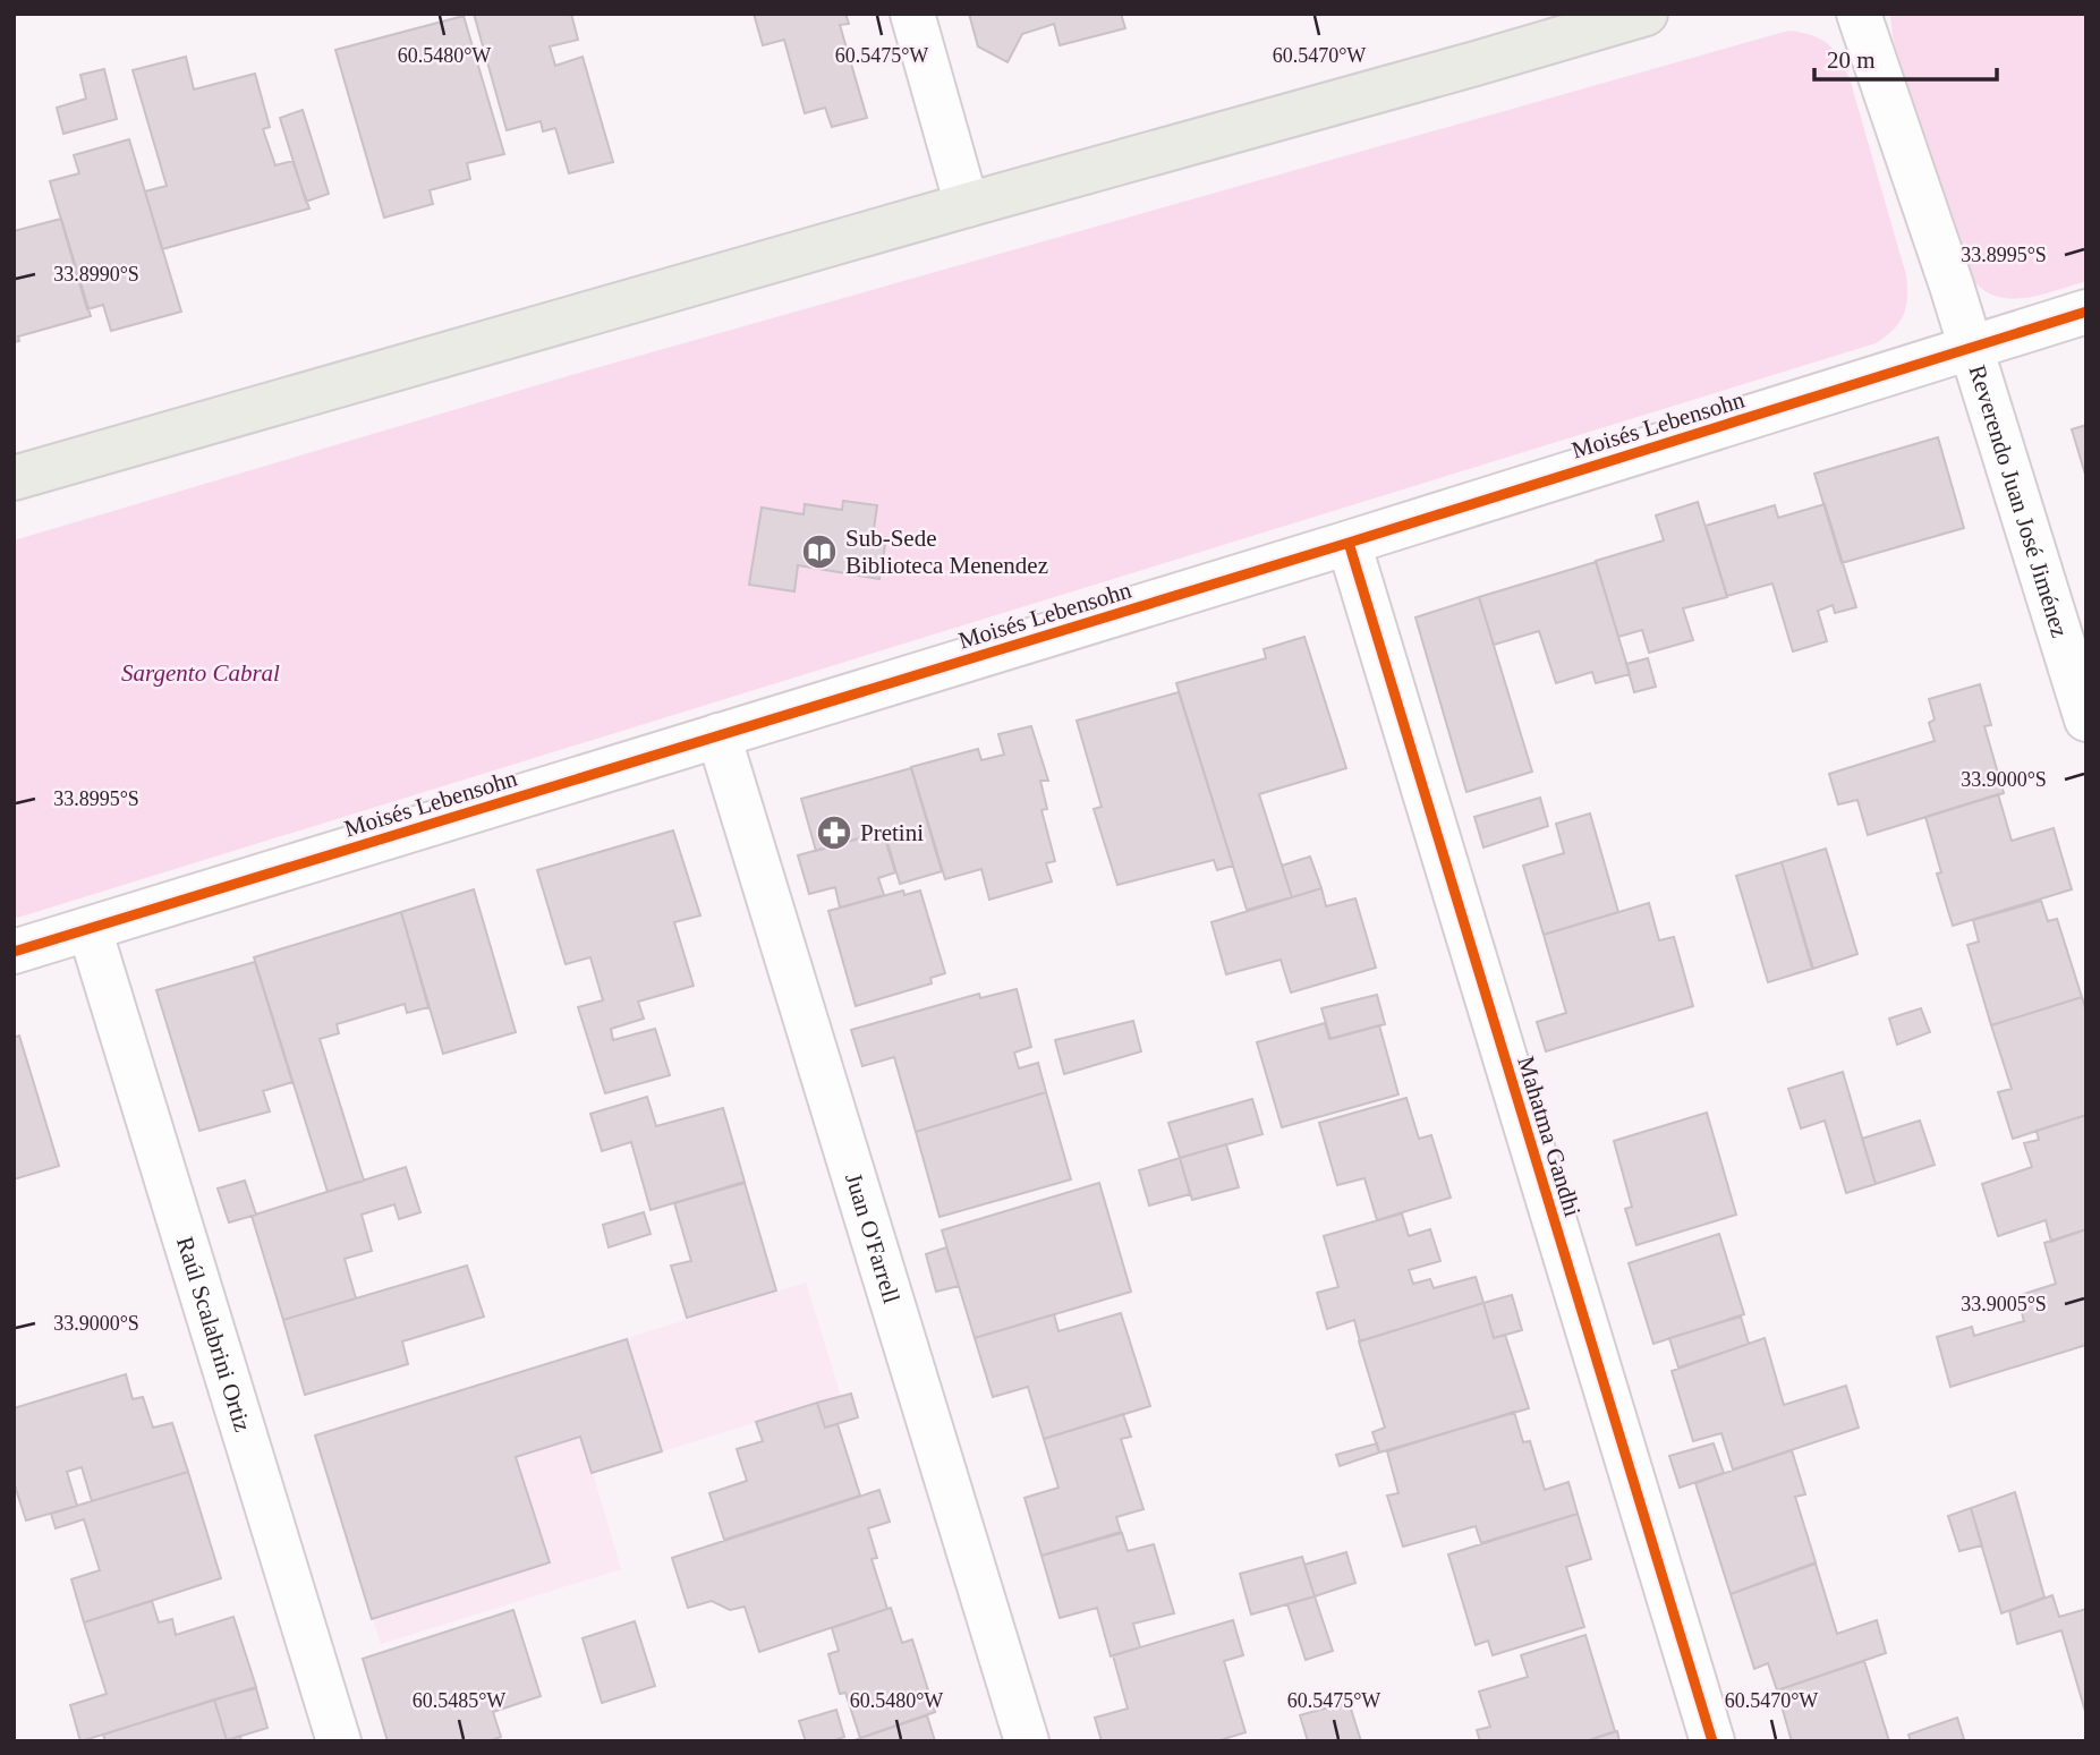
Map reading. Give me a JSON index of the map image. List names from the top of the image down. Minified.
{"streets":{"street":["Moisés Lebensohn","Reverendo Juan José Jiménez","Mahatma Gandhi","Juan O'Farrell","Raúl Scalabrini Ortiz"]},"crossings":[["Moisés Lebensohn","Reverendo Juan José Jiménez"],["Moisés Lebensohn","Mahatma Gandhi"],["Moisés Lebensohn","Juan O'Farrell"],["Moisés Lebensohn","Raúl Scalabrini Ortiz"]],"parks":["Sargento Cabral"],"places":{"library":["Sub-Sede Biblioteca Menendez"],"pharmacy":["Pretini"]},"scale_bar":"20 m","coordinates":["60.5470°W","60.5480°W","60.5475°W","33.8995°S","33.8990°S","33.9000°S","33.9005°S","60.5485°W"]}
